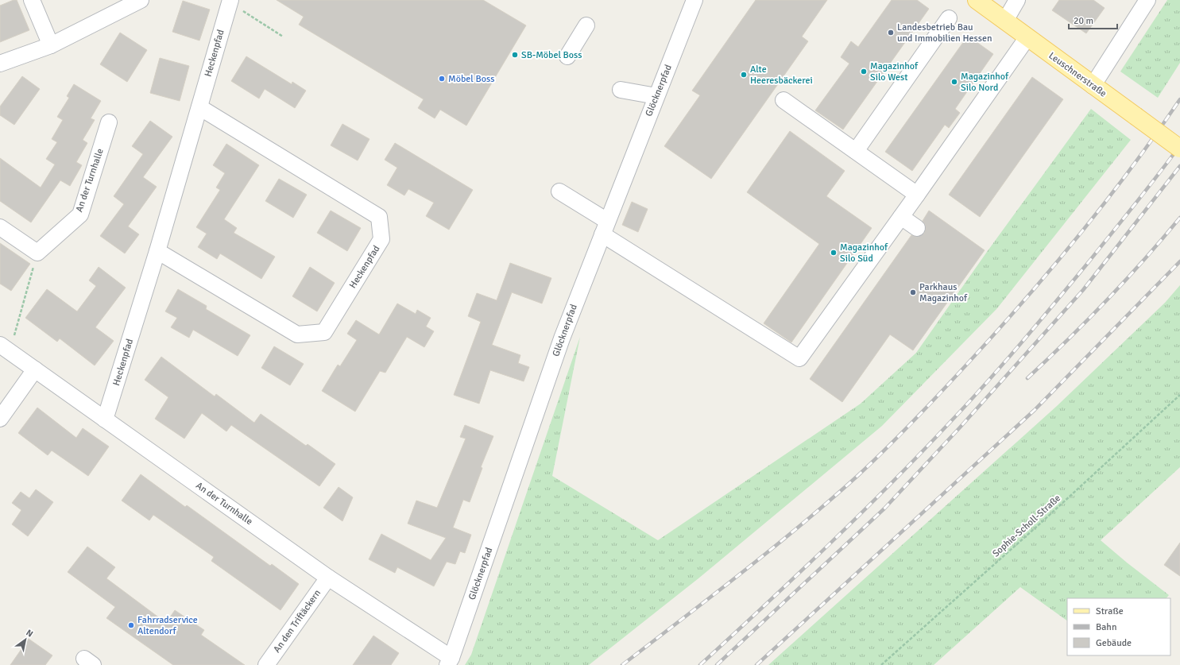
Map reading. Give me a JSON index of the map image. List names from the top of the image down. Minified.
{"streets":{"main road":["Leuschnerstraße"],"street":["Heckenpfad","Glöcknerpfad","An der Turnhalle","An den Triftäckern"],"path":["Sophie-Scholl-Straße"]},"crossings":[["Heckenpfad","An der Turnhalle"],["Glöcknerpfad","An der Turnhalle"],["An der Turnhalle","An den Triftäckern"]],"places":["Landesbetrieb Bau und Immobilien Hessen","SB-Möbel Boss","Magazinhof Silo West","Alte Heeresbäckerei","Möbel Boss","Magazinhof Silo Nord","Magazinhof Silo Süd","Parkhaus Magazinhof","Fahrradservice Altendorf"],"legend":["Straße","Bahn","Gebäude"],"scale_bar":"20 m","north":"top right"}
